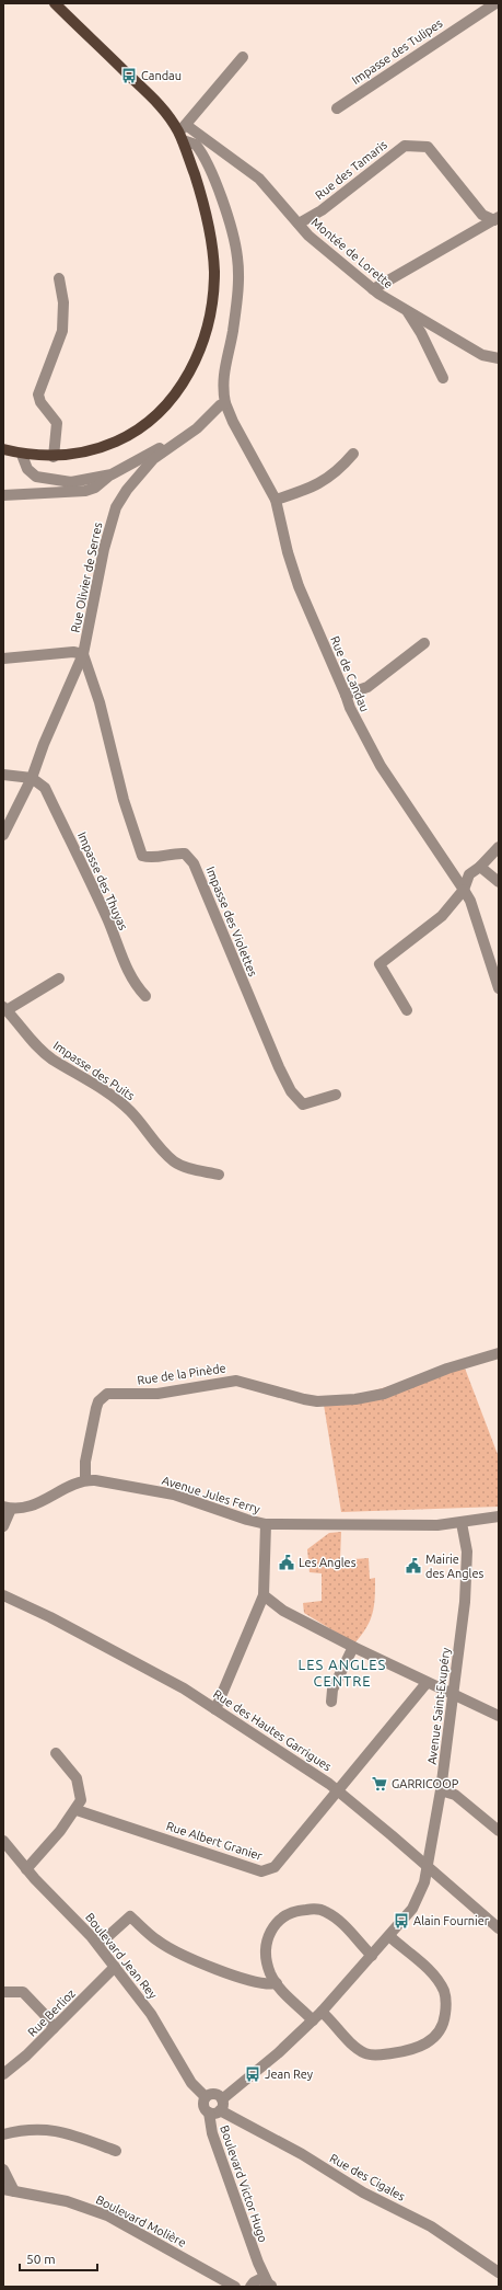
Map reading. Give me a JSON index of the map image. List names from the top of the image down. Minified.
{"streets":{"street":["Impasse des Tulipes","Rue des Tamaris","Montée de Lorette","Rue Olivier de Serres","Rue de Candau","Impasse des Thuyas","Impasse des Violettes","Impasse des Puits","Rue de la Pinède","Avenue Jules Ferry","Avenue Saint-Exupéry","Rue des Hautes Garrigues","Rue Albert Granier","Boulevard Jean Rey","Rue Berlioz","Rue des Cigales","Boulevard Victor Hugo","Boulevard Molière"]},"crossings":[["Rue des Tamaris","Montée de Lorette"],["Rue Olivier de Serres","Rue de Candau"],["Rue Olivier de Serres","Impasse des Thuyas"],["Rue Olivier de Serres","Impasse des Violettes"],["Rue de la Pinède","Avenue Jules Ferry"],["Avenue Jules Ferry","Avenue Saint-Exupéry"],["Avenue Saint-Exupéry","Rue des Hautes Garrigues"],["Avenue Saint-Exupéry","Rue des Cigales"],["Avenue Saint-Exupéry","Boulevard Victor Hugo"],["Rue des Hautes Garrigues","Rue Albert Granier"],["Boulevard Jean Rey","Rue Berlioz"],["Boulevard Jean Rey","Boulevard Victor Hugo"],["Rue des Cigales","Boulevard Victor Hugo"]],"districts":["LES ANGLES CENTRE"],"places":{"bus stop":["Candau","Alain Fournier","Jean Rey"],"public building":["Les Angles","Mairie des Angles"],"supermarket":["GARRICOOP"]},"scale_bar":"50 m"}
